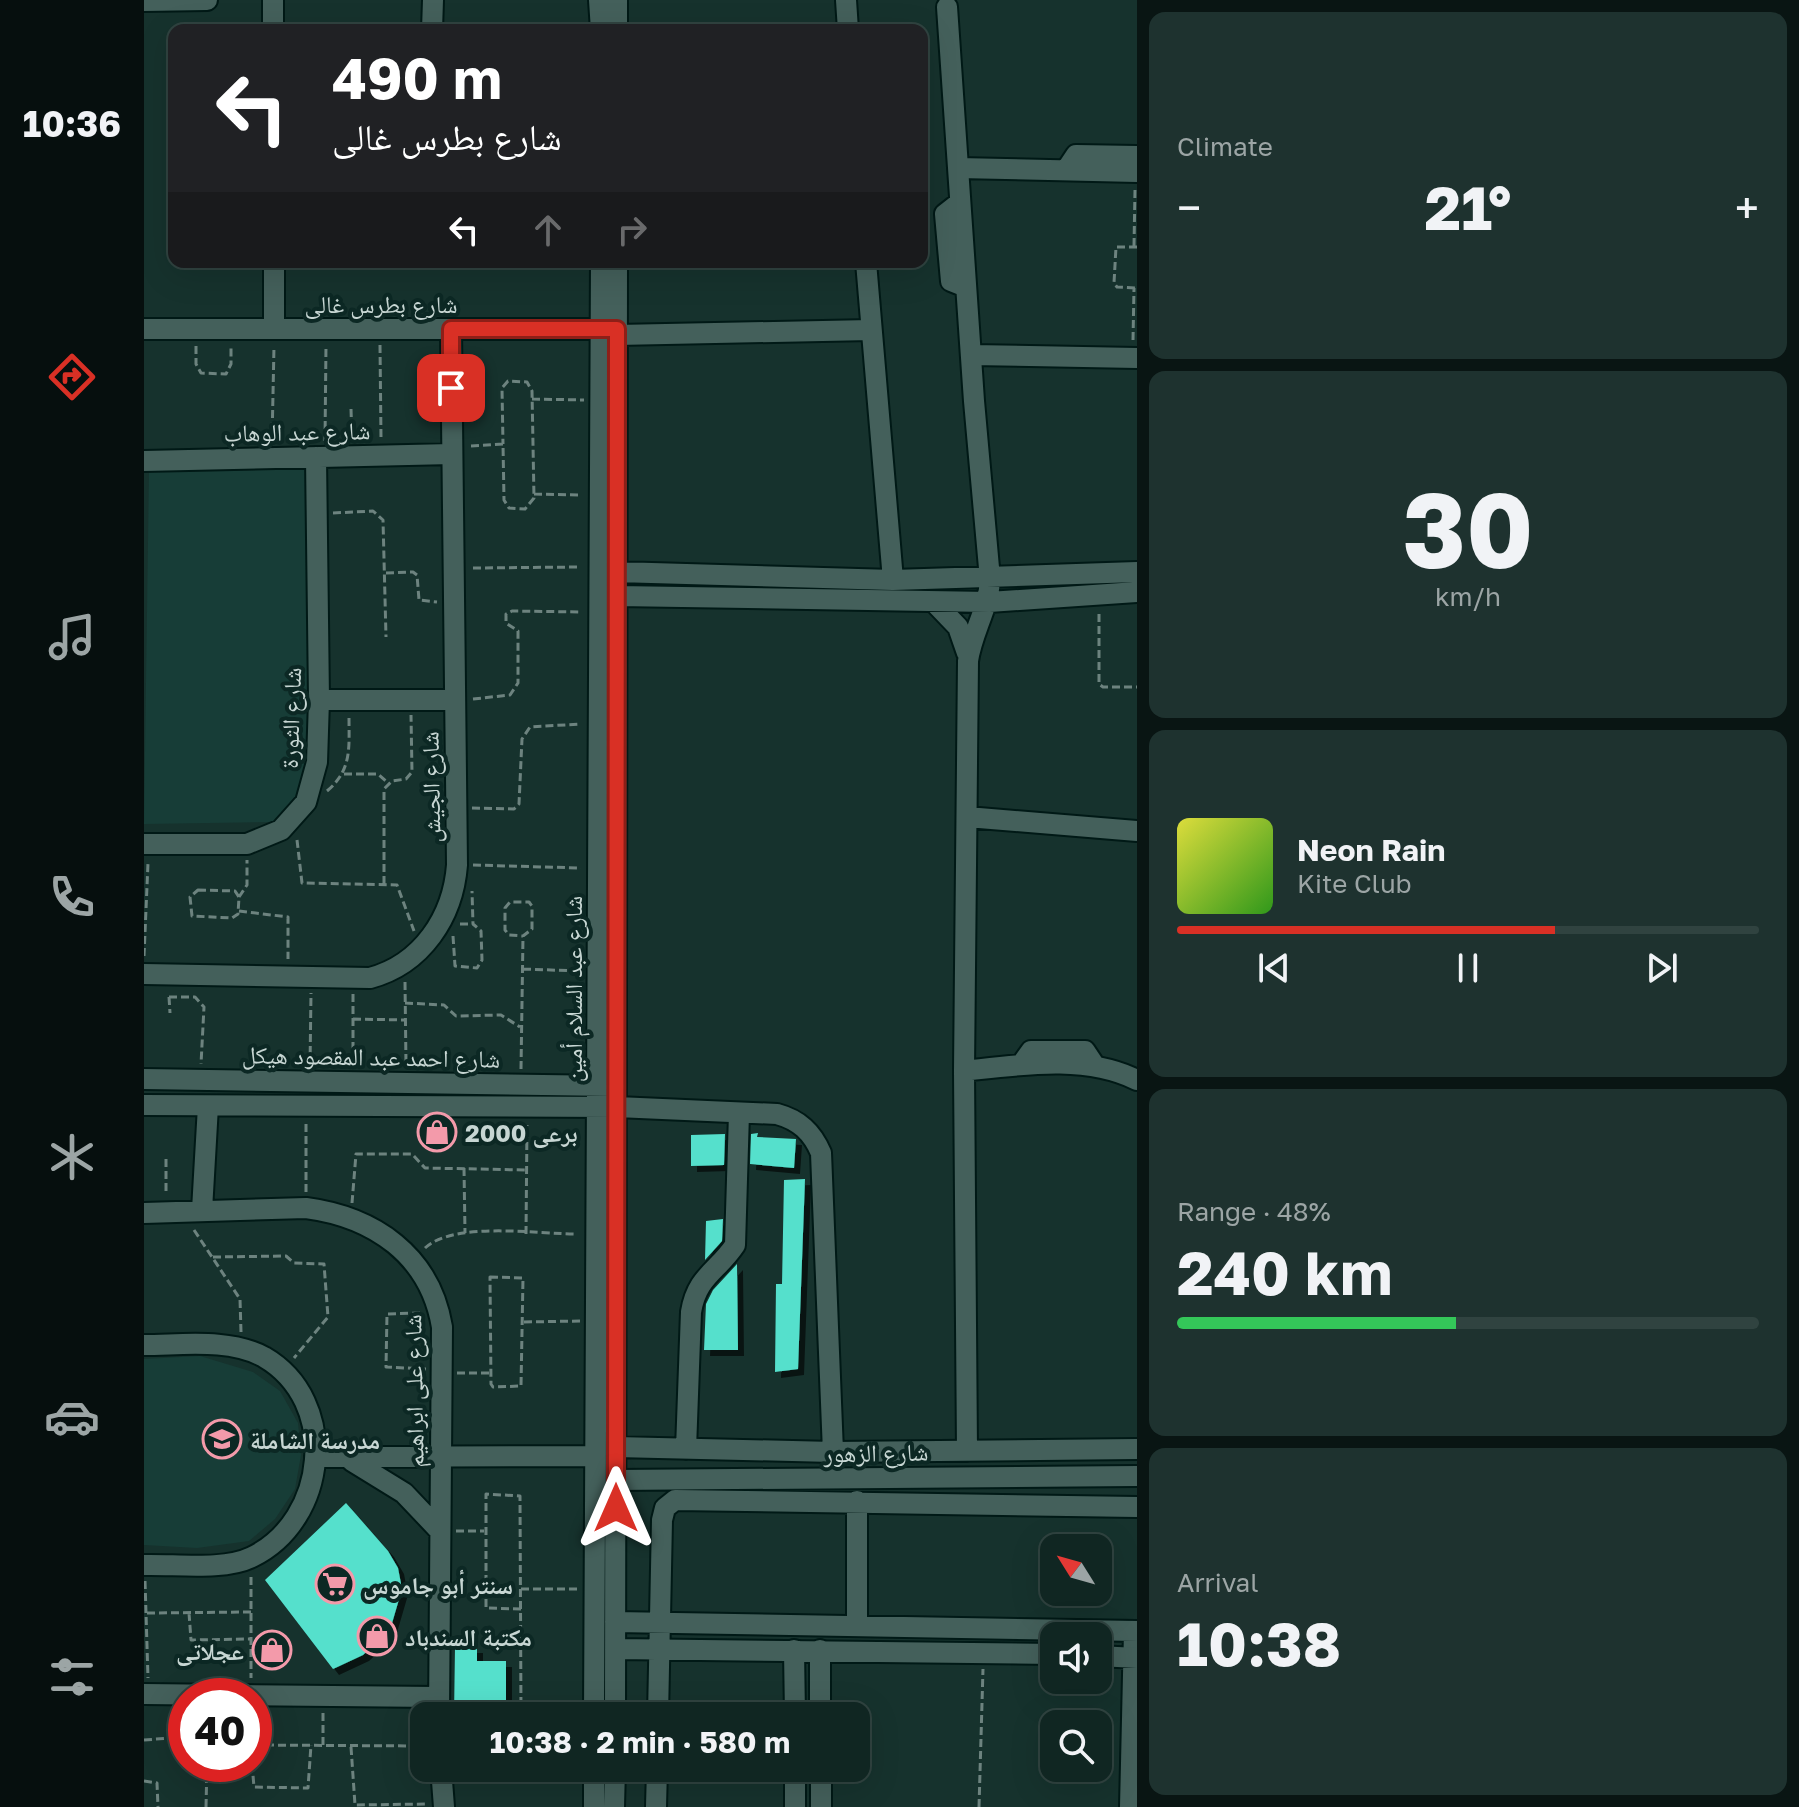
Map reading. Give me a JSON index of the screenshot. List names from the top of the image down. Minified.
{"streets":{"street":["شارع بطرس غالى","شارع عبد الوهاب","شارع الثورة","شارع الجيش","شارع عبد السلام أمين","شارع احمد عبد المقصود هيكل","شارع على ابراهيم","شارع الزهور"]},"crossings":[["شارع بطرس غالى","شارع الجيش"],["شارع بطرس غالى","شارع عبد السلام أمين"],["شارع عبد الوهاب","شارع الثورة"],["شارع عبد الوهاب","شارع الجيش"],["شارع عبد السلام أمين","شارع احمد عبد المقصود هيكل"],["شارع عبد السلام أمين","شارع الزهور"],["شارع احمد عبد المقصود هيكل","شارع الزهور"]],"places":{"shop":["برعى 2000","مكتبة السندباد","عجلاتى"],"school or university":["مدرسة الشاملة"],"supermarket":["سنتر أبو جاموس"]},"north":"top left","page":{"tabs":"10:36","tile":["Climate",["30","km/h"],["Range · 48%","240 km"],["Arrival","10:38"]],"turn":["490 m","شارع بطرس غالى"],"heat":["−","21°","+"],"song":["Neon Rain","Kite Club"],"limit":"40","trip":"10:38 · 2 min · 580 m"}}
